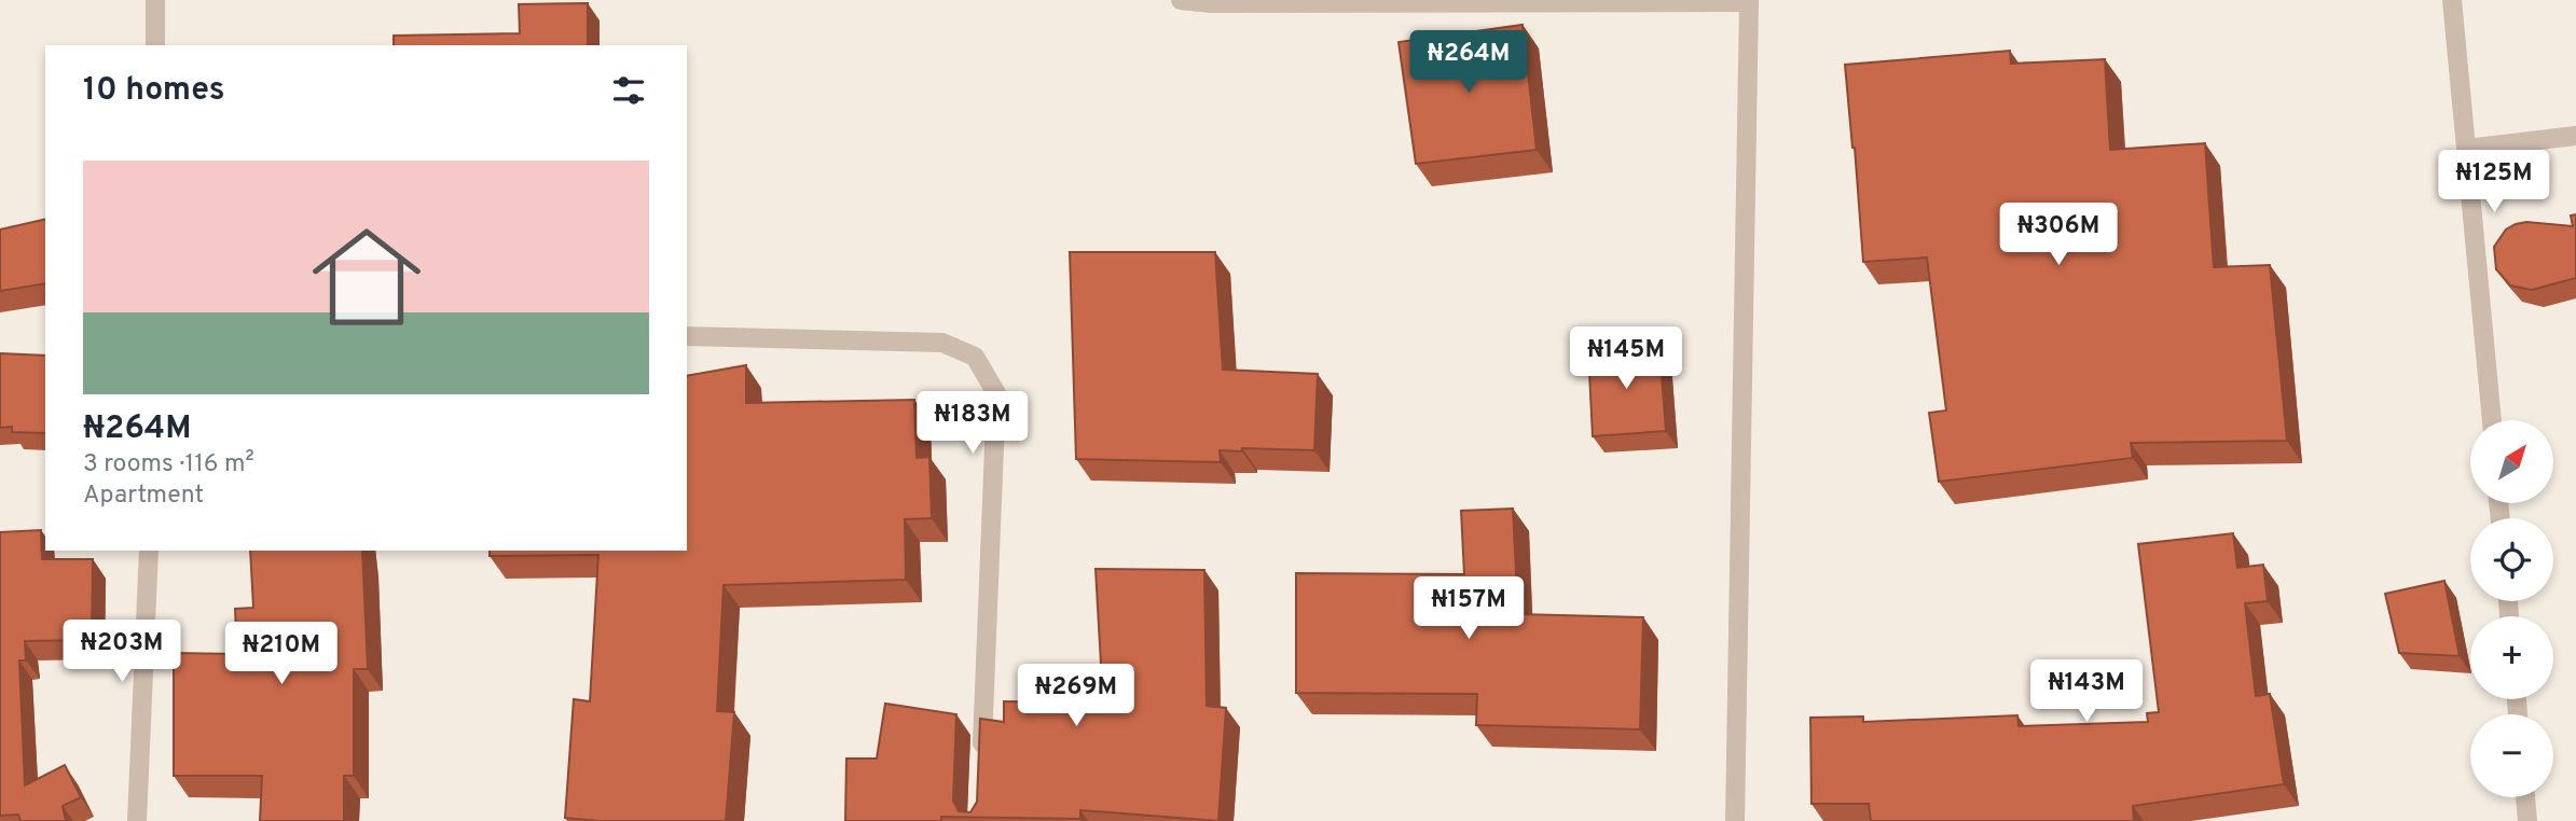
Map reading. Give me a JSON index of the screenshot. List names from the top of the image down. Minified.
{"north":"top right","page":{"price":["₦264M","₦125M","₦306M","₦145M","₦183M","₦157M","₦203M","₦210M","₦143M","₦269M"],"heading":"10 homes","list":[{"name":"₦264M","note":"3 rooms · 116 m² · Apartment"}],"map_buttons":["+","−"]}}
